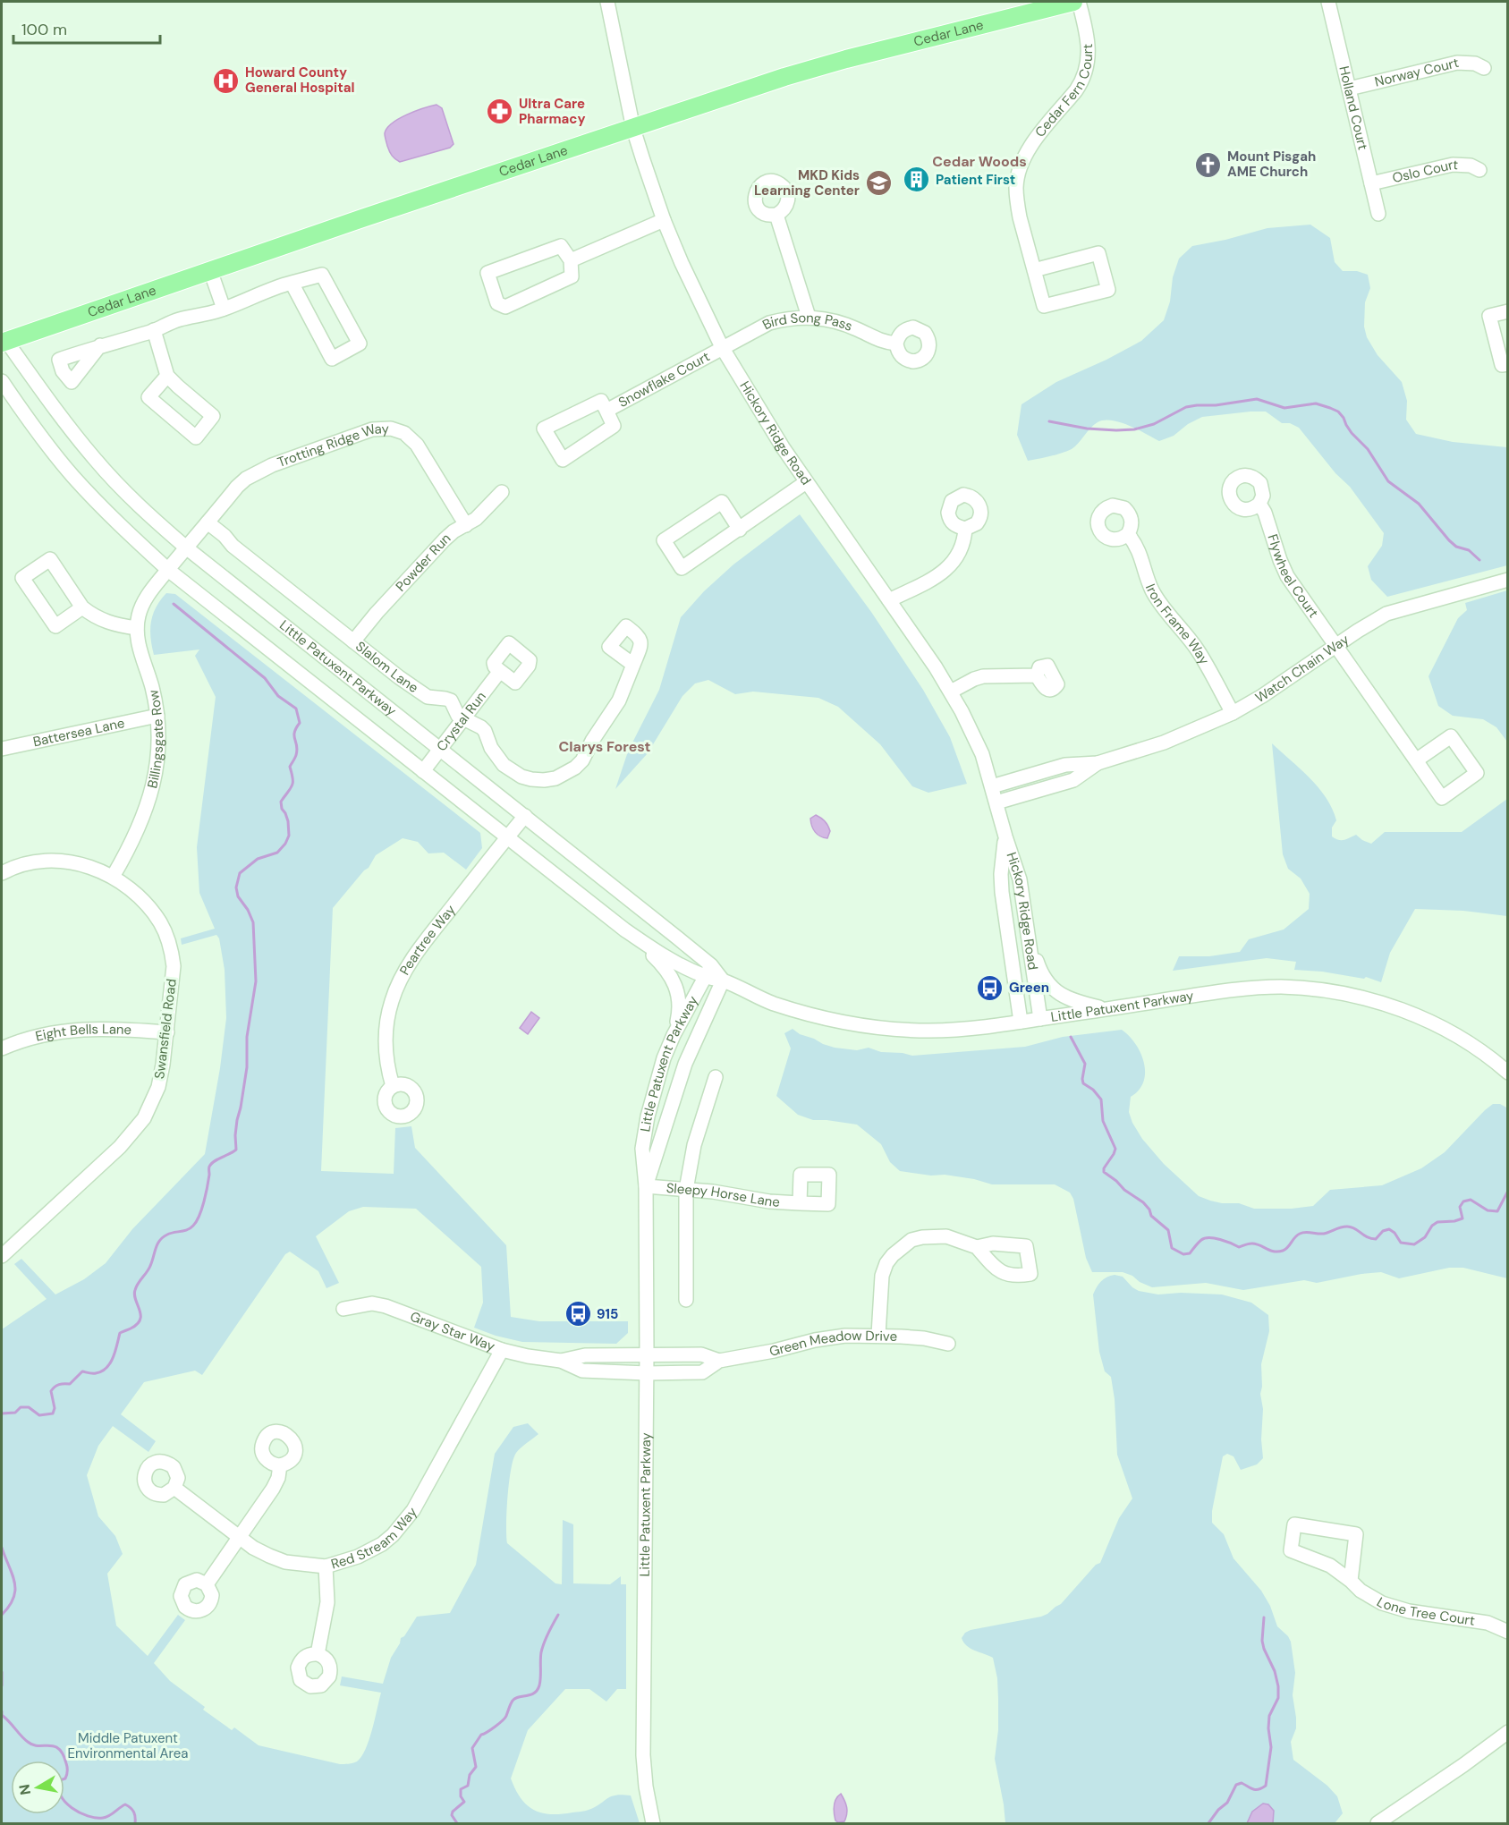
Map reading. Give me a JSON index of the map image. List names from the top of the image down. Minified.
{"streets":{"main road":["Cedar Lane"],"street":["Norway Court","Cedar Fern Court","Holland Court","Oslo Court","Bird Song Pass","Snowflake Court","Hickory Ridge Road","Trotting Ridge Way","Powder Run","Flywheel Court","Iron Frame Way","Slalom Lane","Little Patuxent Parkway","Watch Chain Way","Crystal Run","Battersea Lane","Billingsgate Row","Peartree Way","Swansfield Road","Eight Bells Lane","Sleepy Horse Lane","Gray Star Way","Green Meadow Drive","Red Stream Way","Lone Tree Court"]},"crossings":[["Cedar Lane","Hickory Ridge Road"],["Cedar Lane","Little Patuxent Parkway"],["Norway Court","Holland Court"],["Holland Court","Oslo Court"],["Bird Song Pass","Snowflake Court"],["Bird Song Pass","Hickory Ridge Road"],["Snowflake Court","Hickory Ridge Road"],["Hickory Ridge Road","Little Patuxent Parkway"],["Hickory Ridge Road","Watch Chain Way"],["Trotting Ridge Way","Powder Run"],["Trotting Ridge Way","Slalom Lane"],["Trotting Ridge Way","Little Patuxent Parkway"],["Trotting Ridge Way","Billingsgate Row"],["Powder Run","Slalom Lane"],["Flywheel Court","Watch Chain Way"],["Iron Frame Way","Watch Chain Way"],["Slalom Lane","Crystal Run"],["Little Patuxent Parkway","Crystal Run"],["Little Patuxent Parkway","Billingsgate Row"],["Little Patuxent Parkway","Peartree Way"],["Little Patuxent Parkway","Sleepy Horse Lane"],["Little Patuxent Parkway","Gray Star Way"],["Little Patuxent Parkway","Green Meadow Drive"],["Battersea Lane","Billingsgate Row"],["Billingsgate Row","Swansfield Road"],["Swansfield Road","Eight Bells Lane"],["Gray Star Way","Green Meadow Drive"],["Gray Star Way","Red Stream Way"]],"districts":["Cedar Woods","Clarys Forest"],"parks":["Middle Patuxent Environmental Area"],"places":{"hospital":["Howard County General Hospital"],"pharmacy":["Ultra Care Pharmacy"],"church":["Mount Pisgah AME Church"],"building":["Patient First"],"school or university":["MKD Kids Learning Center"],"bus stop":["Green","915"]},"scale_bar":"100 m","north":"left"}
